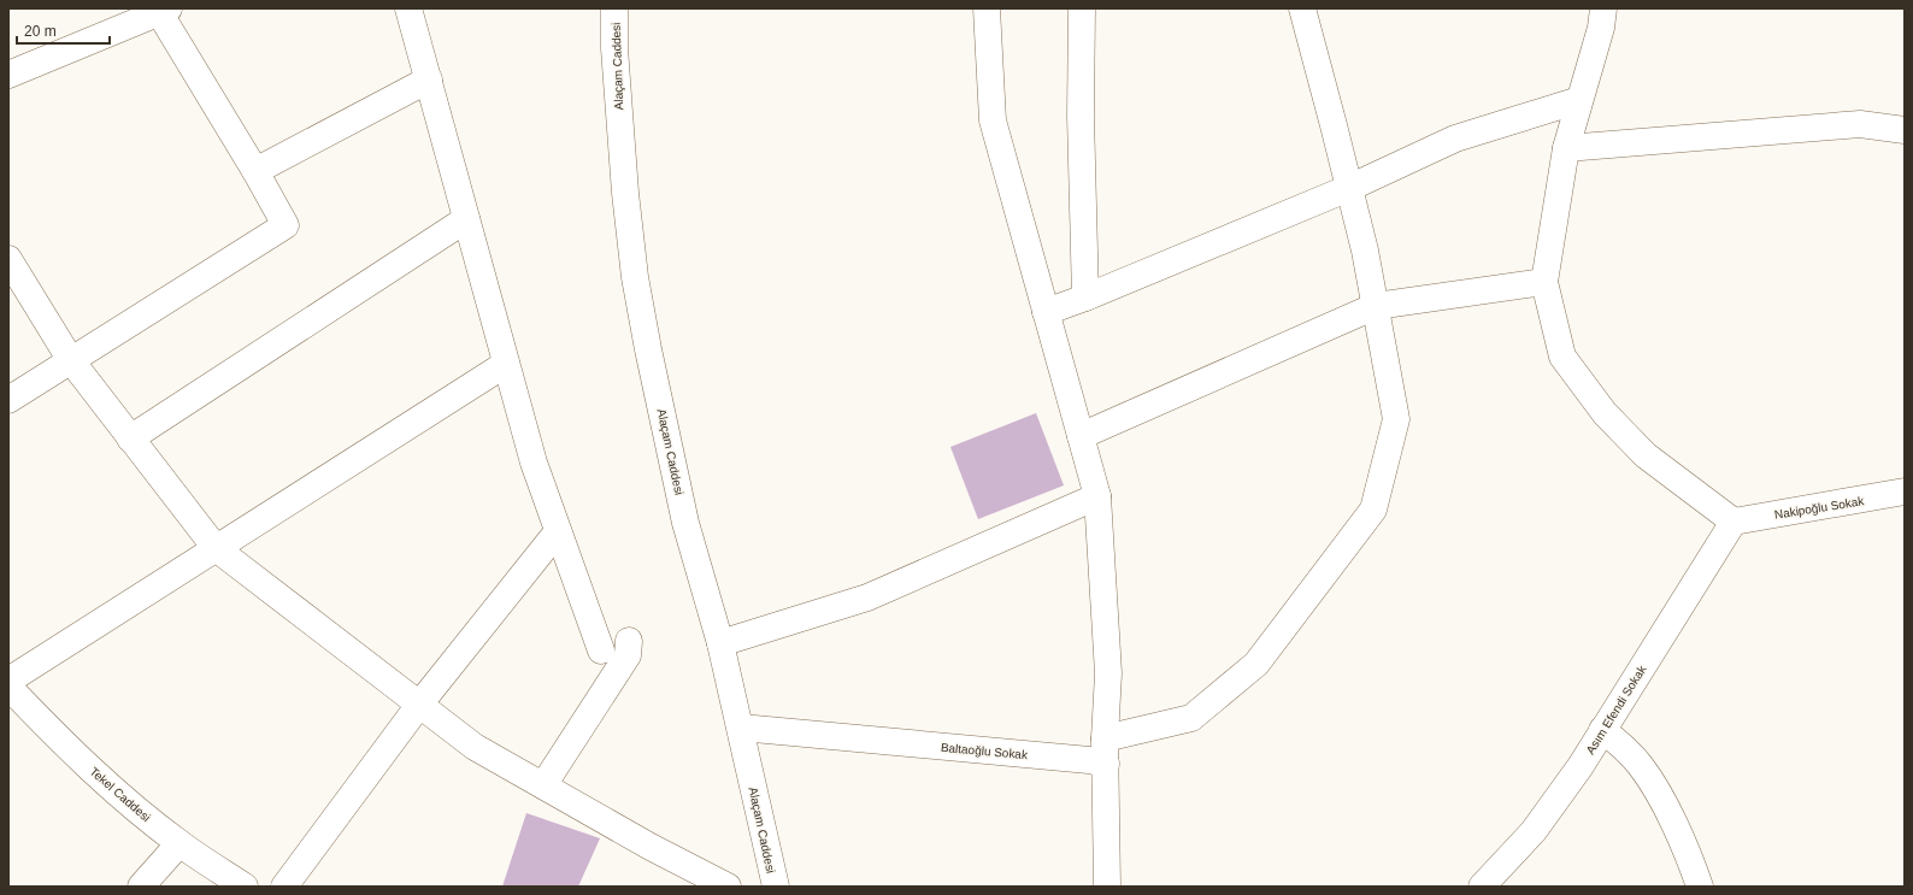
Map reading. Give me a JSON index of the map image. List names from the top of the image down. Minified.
{"streets":{"street":["Alaçam Caddesi","Nakipoğlu Sokak","Asım Efendi Sokak","Baltaoğlu Sokak","Tekel Caddesi"]},"crossings":[["Alaçam Caddesi","Baltaoğlu Sokak"],["Nakipoğlu Sokak","Asım Efendi Sokak"]],"scale_bar":"20 m"}
